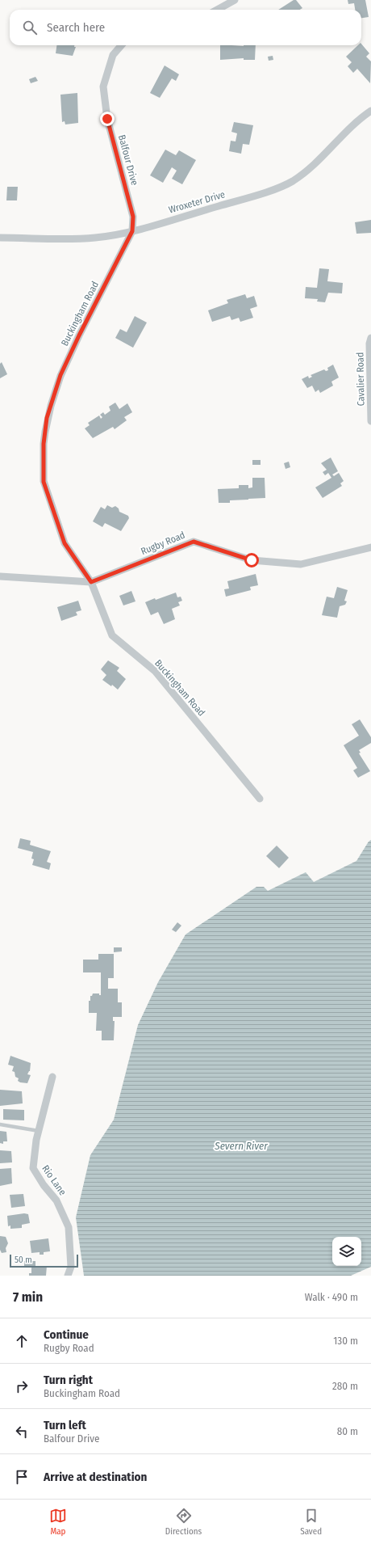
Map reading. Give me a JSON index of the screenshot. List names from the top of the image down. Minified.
{"streets":{"street":["Balfour Drive","Wroxeter Drive","Buckingham Road","Cavalier Road","Rugby Road","Rio Lane"]},"crossings":[["Balfour Drive","Wroxeter Drive"],["Balfour Drive","Buckingham Road"],["Wroxeter Drive","Buckingham Road"],["Buckingham Road","Rugby Road"]],"water":["Severn River"],"scale_bar":"50 m","page":{"search":"Search here","scale":"50 m","heading":["7 min","Walk · 490 m"],"list":[["Continue","Rugby Road","130 m"],["Turn right","Buckingham Road","280 m"],["Turn left","Balfour Drive","80 m"],"Arrive at destination"],"nav":["Map","Directions","Saved"]}}
